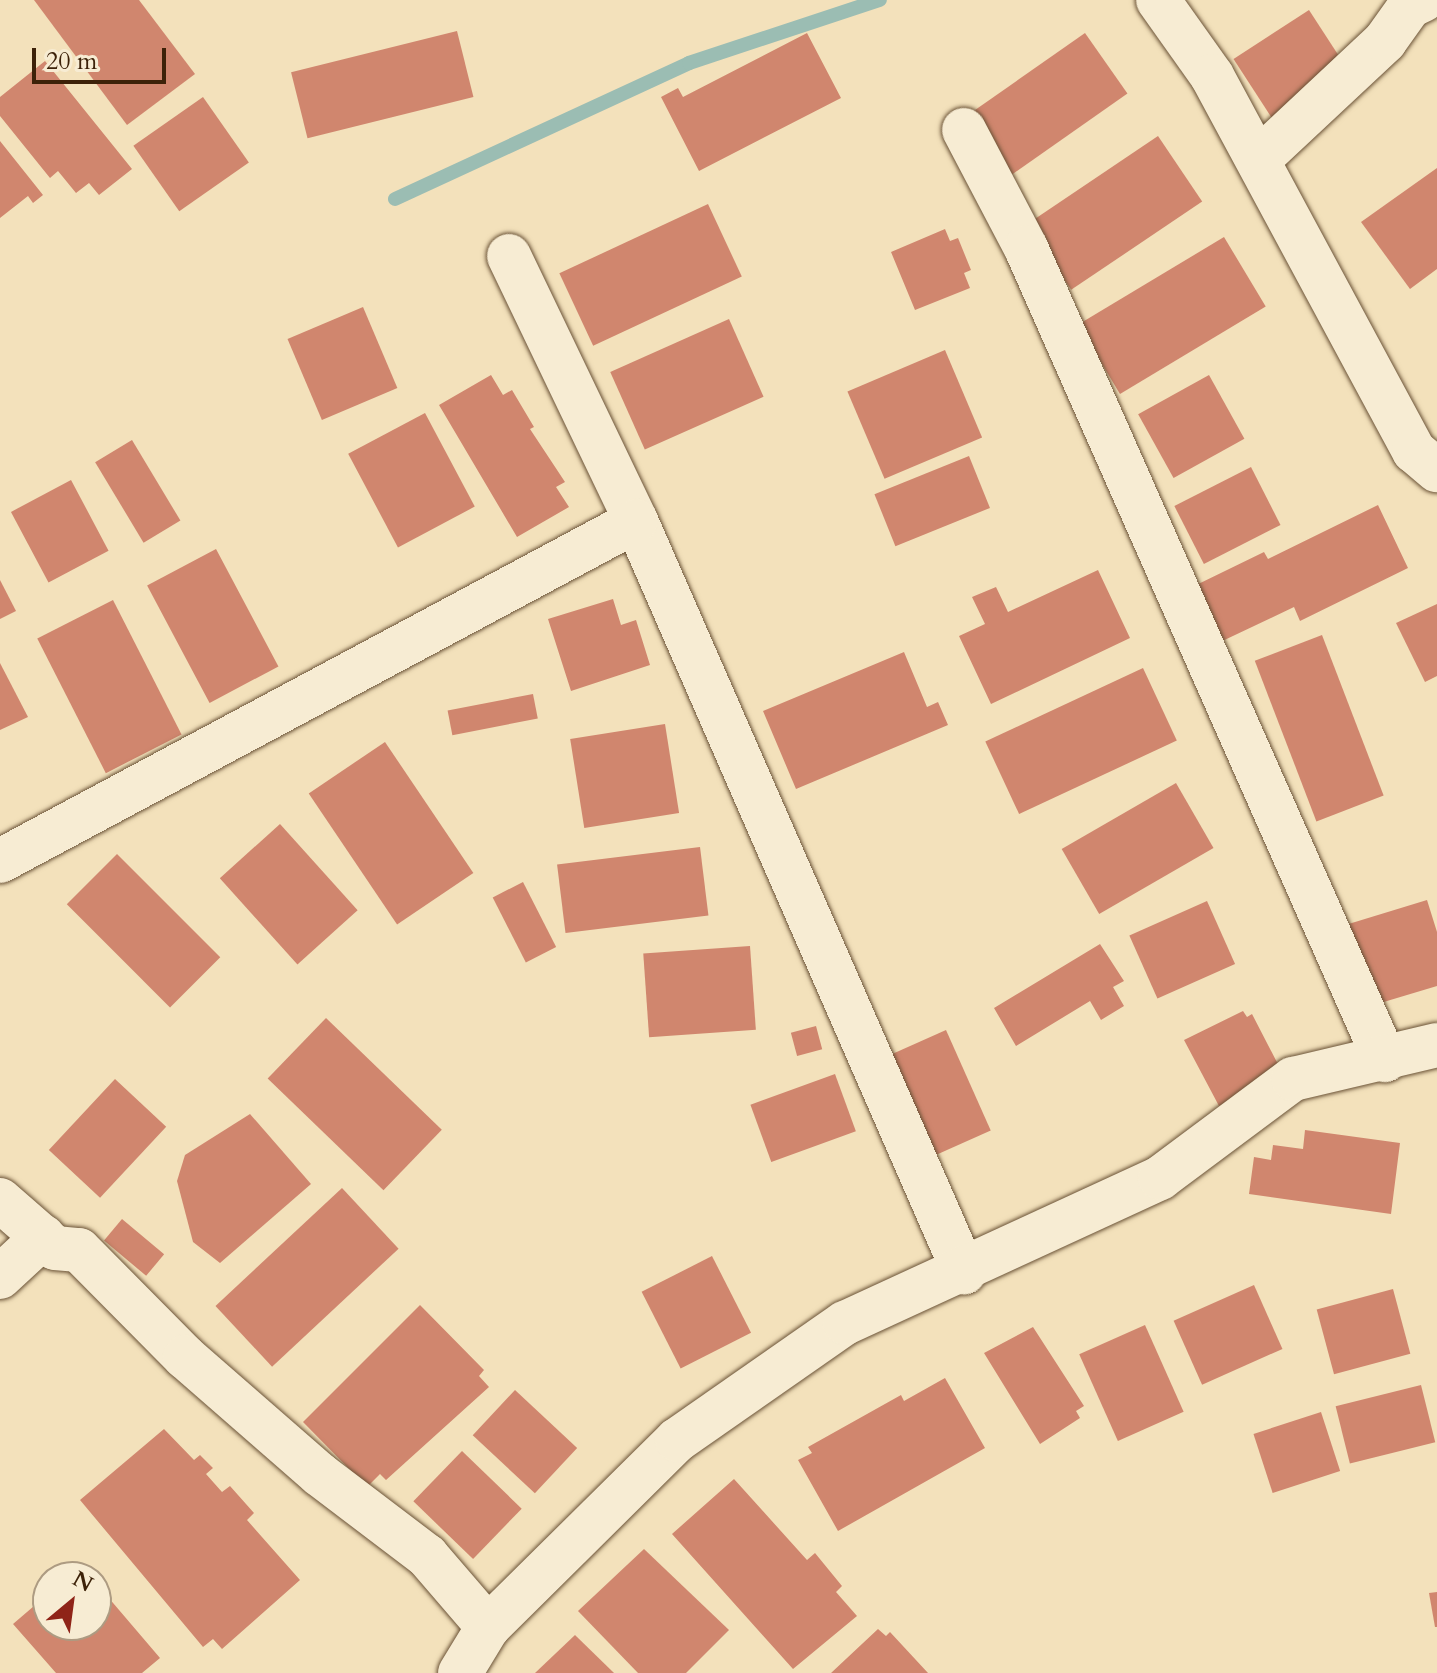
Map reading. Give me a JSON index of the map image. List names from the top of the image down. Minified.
{"scale_bar":"20 m","north":"top right"}
